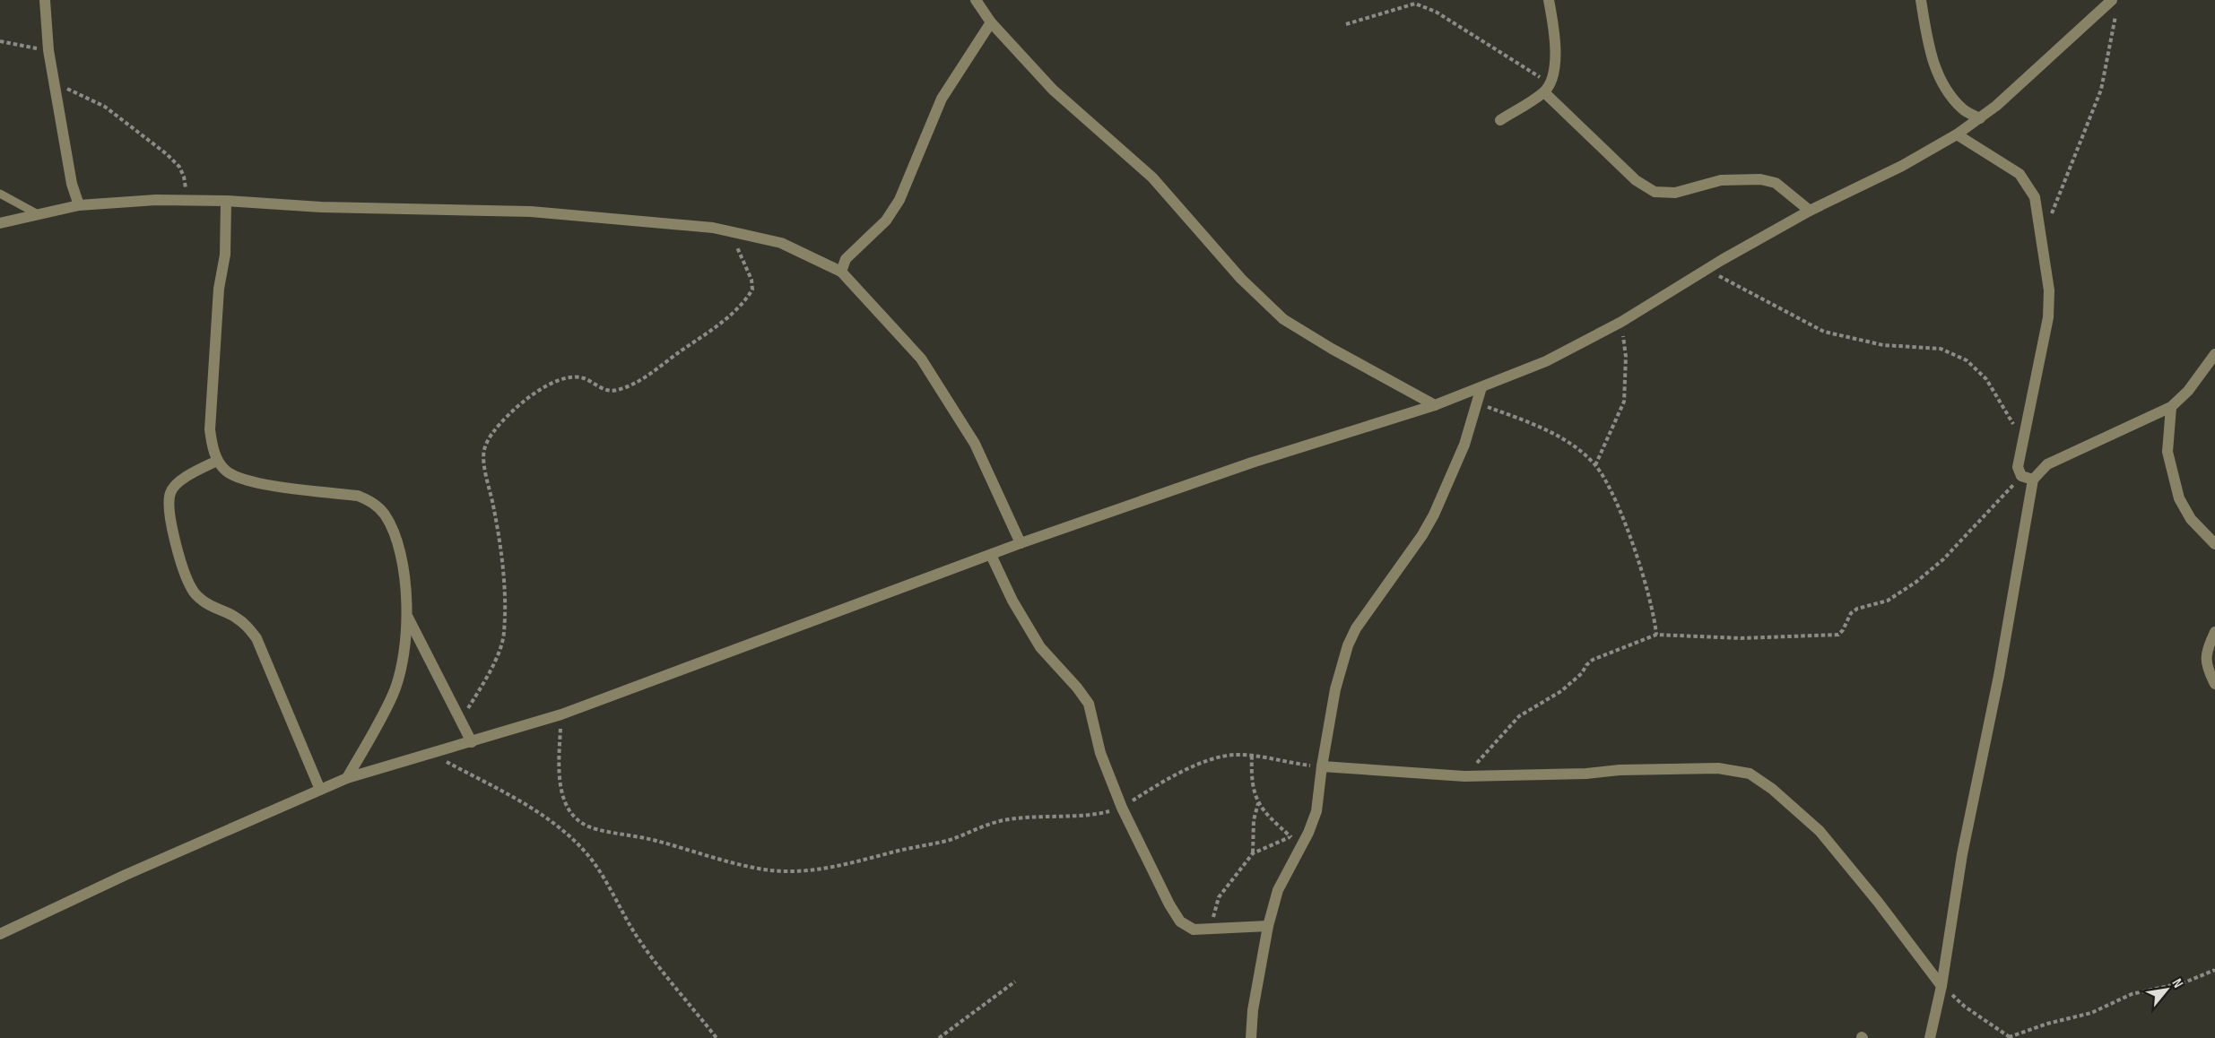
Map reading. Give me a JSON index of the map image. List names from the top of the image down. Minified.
{"north":"top right"}
